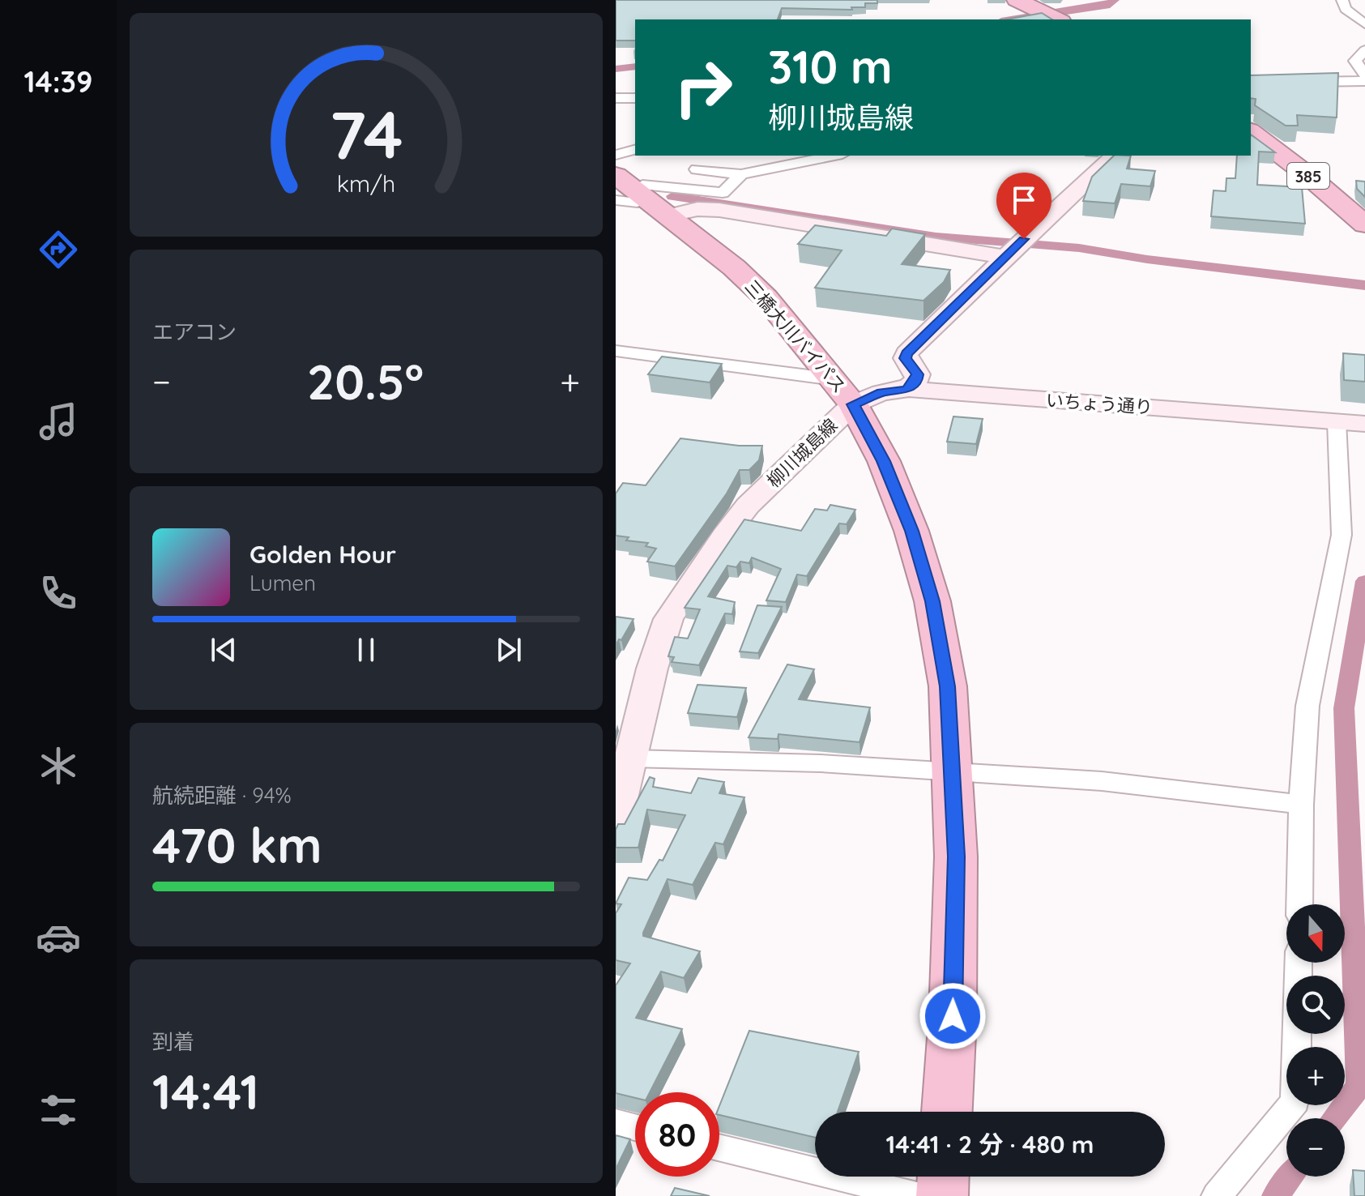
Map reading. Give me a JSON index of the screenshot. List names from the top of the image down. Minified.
{"streets":{"highway":["385","三橋大川バイパス"],"main road":["いちょう通り","柳川城島線"]},"crossings":[["三橋大川バイパス","柳川城島線"],["いちょう通り","柳川城島線"]],"north":"bottom","page":{"tabs":"14:39","turn":["310 m","柳川城島線"],"tile":["エアコン",["航続距離 · 94%","470 km"],["到着","14:41"]],"heat":["−","20.5°","+"],"song":["Golden Hour","Lumen"],"map_buttons":["+","−"],"limit":"80","trip":"14:41 · 2 分 · 480 m","gauge":["74","km/h"]}}
